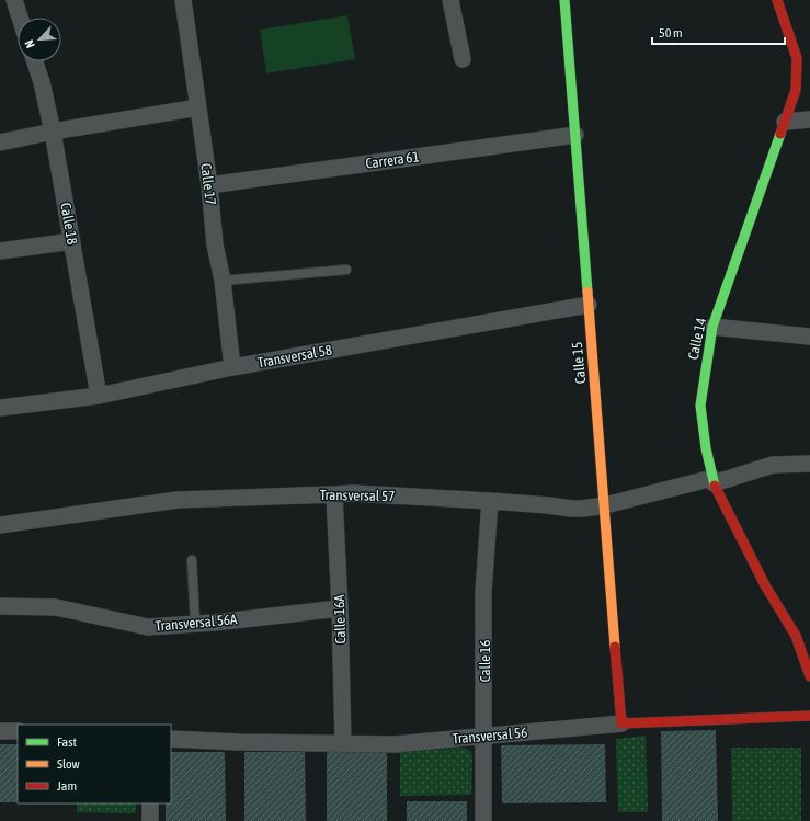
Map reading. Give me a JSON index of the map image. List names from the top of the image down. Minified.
{"streets":{"street":["Carrera 61","Calle 17","Calle 18","Calle 14","Transversal 58","Calle 15","Transversal 57","Calle 16A","Transversal 56A","Calle 16","Transversal 56"]},"crossings":[["Carrera 61","Calle 17"],["Carrera 61","Calle 15"],["Calle 17","Transversal 58"],["Calle 18","Transversal 58"],["Calle 14","Transversal 57"],["Transversal 58","Calle 15"],["Calle 15","Transversal 57"],["Calle 15","Transversal 56"],["Transversal 57","Calle 16A"],["Transversal 57","Calle 16"],["Calle 16A","Transversal 56A"],["Calle 16A","Transversal 56"],["Calle 16","Transversal 56"]],"legend":["Fast","Slow","Jam"],"scale_bar":"50 m","north":"bottom left"}
